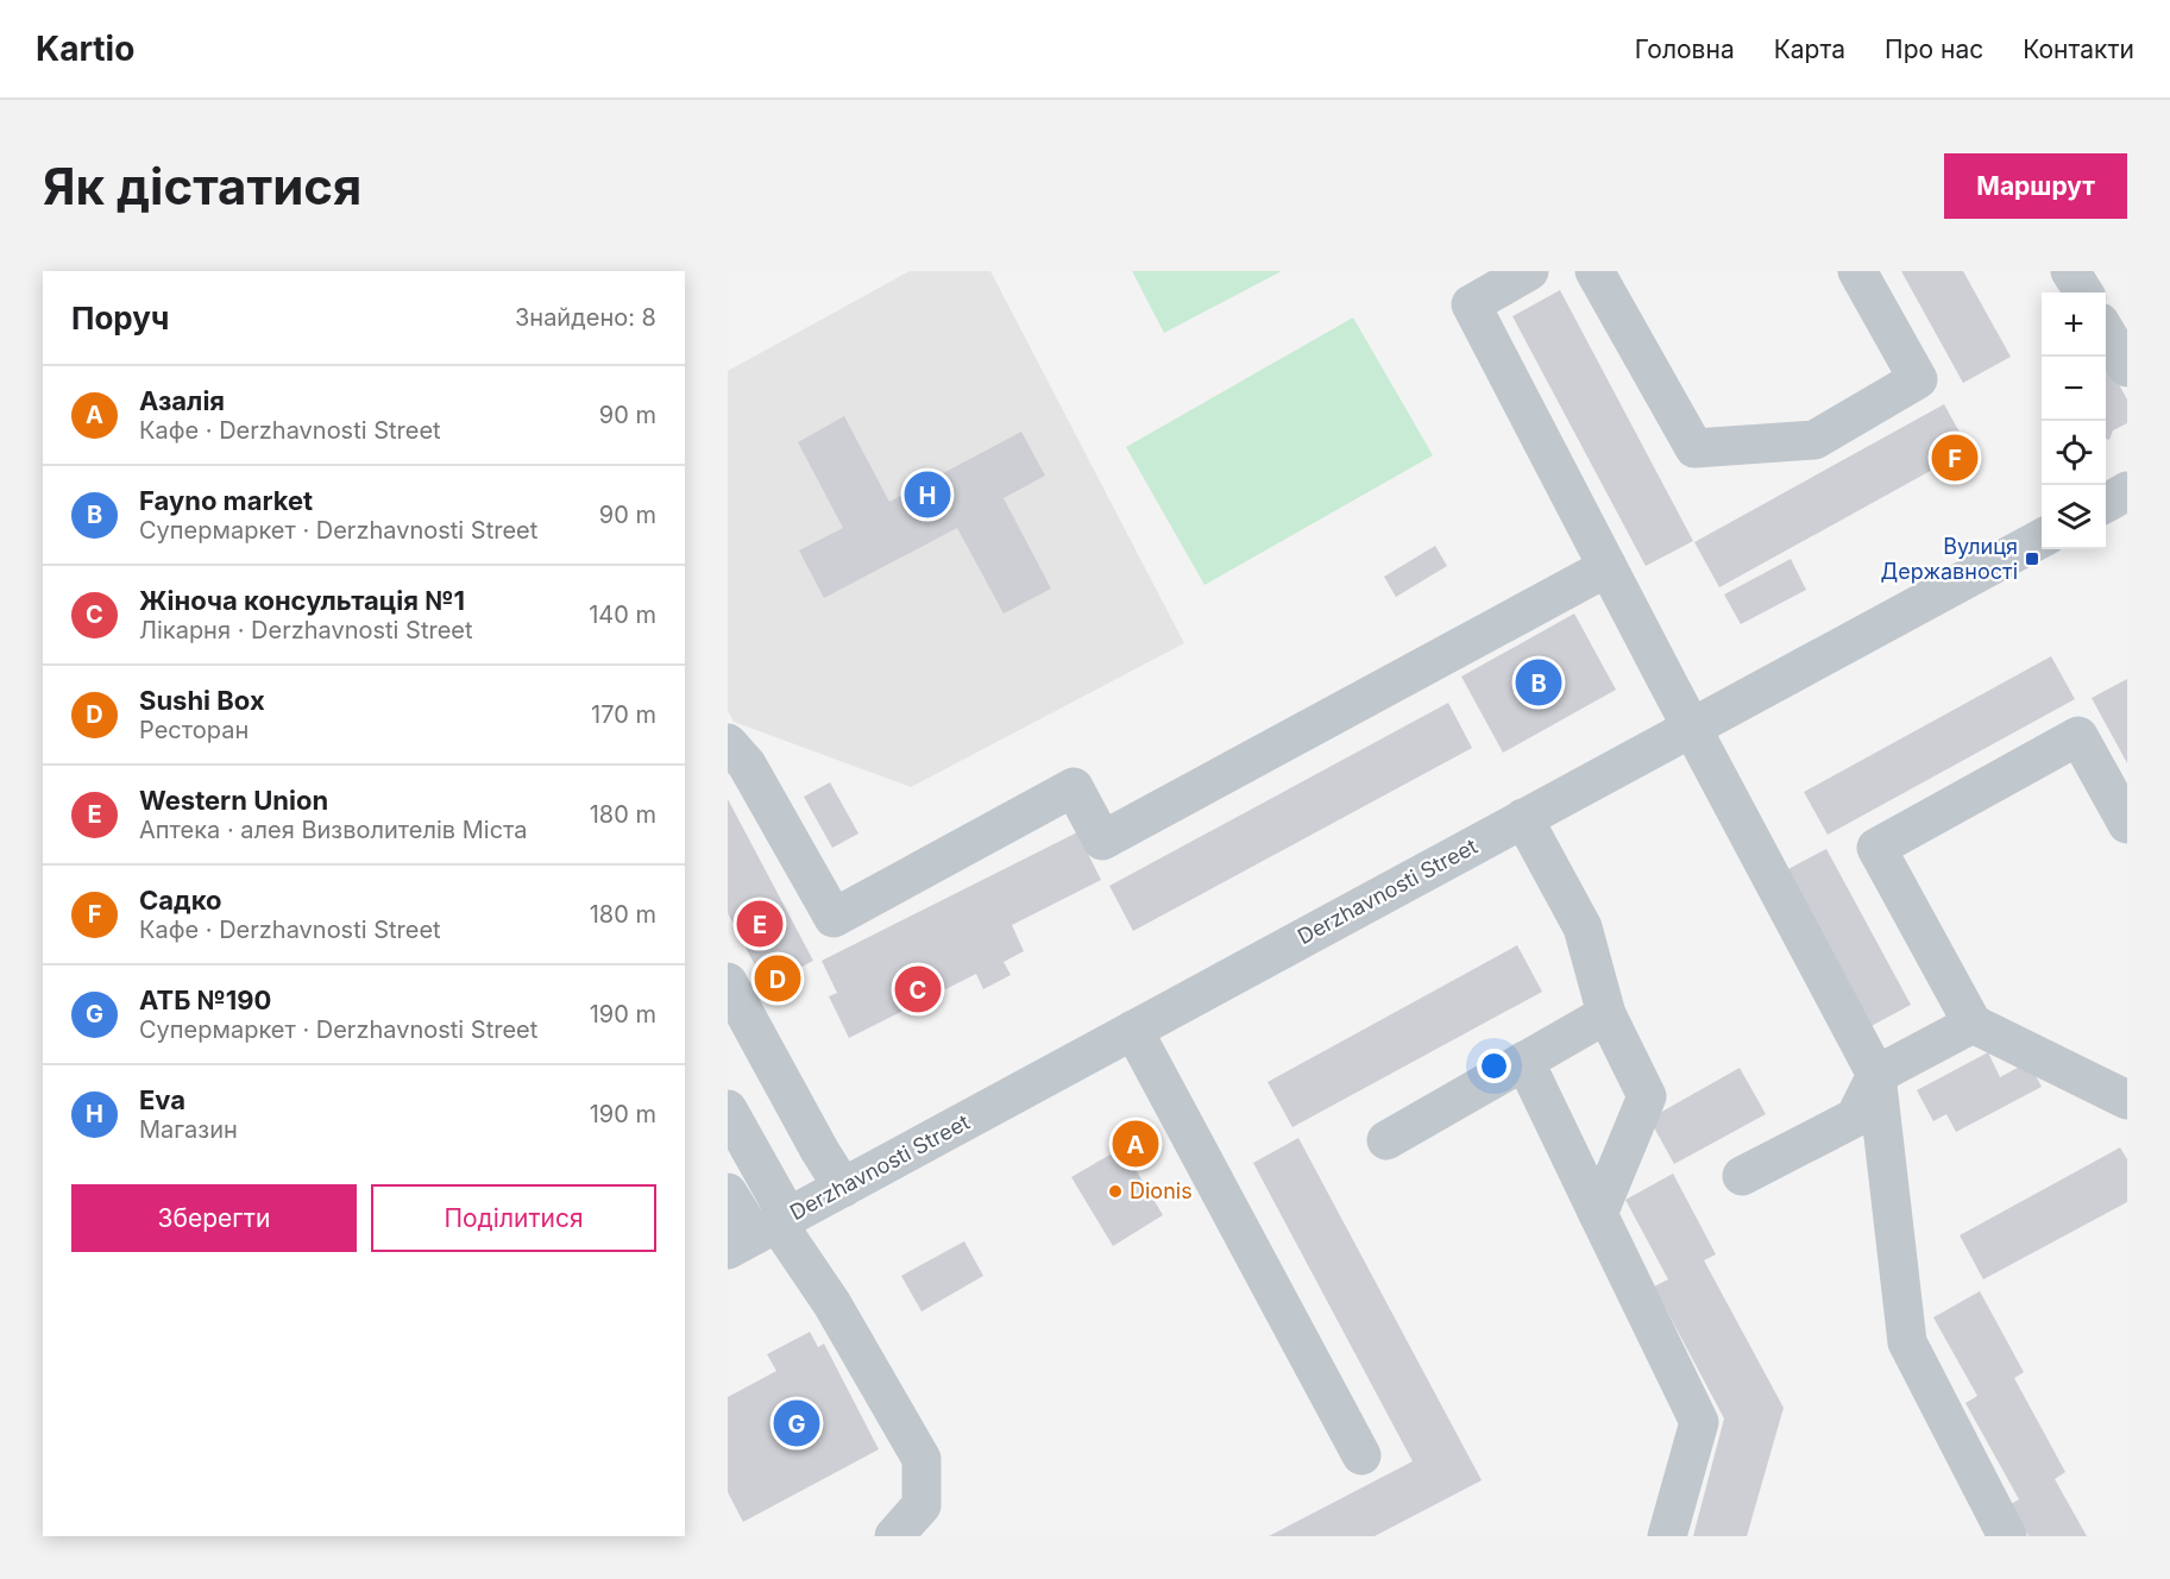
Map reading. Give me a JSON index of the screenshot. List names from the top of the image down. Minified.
{"streets":{"street":["Derzhavnosti Street"]},"places":{"transit":["Вулиця Державності"],"other":["Dionis"]},"page":{"header":"Kartio","nav":["Головна","Карта","Про нас","Контакти"],"buttons":["Маршрут",["Зберегти","Поділитися"]],"title":"Як дістатися","heading":["Поруч","Знайдено: 8"],"map_buttons":["+","−"],"list":[{"mark":"A","name":"Азалія","note":"Кафе · Derzhavnosti Street","value":"90 m"},{"mark":"B","name":"Fayno market","note":"Супермаркет · Derzhavnosti Street","value":"90 m"},{"mark":"C","name":"Жіноча консультація №1","note":"Лікарня · Derzhavnosti Street","value":"140 m"},{"mark":"D","name":"Sushi Box","note":"Ресторан","value":"170 m"},{"mark":"E","name":"Western Union","note":"Аптека · алея Визволителів Міста","value":"180 m"},{"mark":"F","name":"Садко","note":"Кафе · Derzhavnosti Street","value":"180 m"},{"mark":"G","name":"АТБ №190","note":"Супермаркет · Derzhavnosti Street","value":"190 m"},{"mark":"H","name":"Eva","note":"Магазин","value":"190 m"}],"pins":["F","H","B","E","D","C","A","G"]}}
